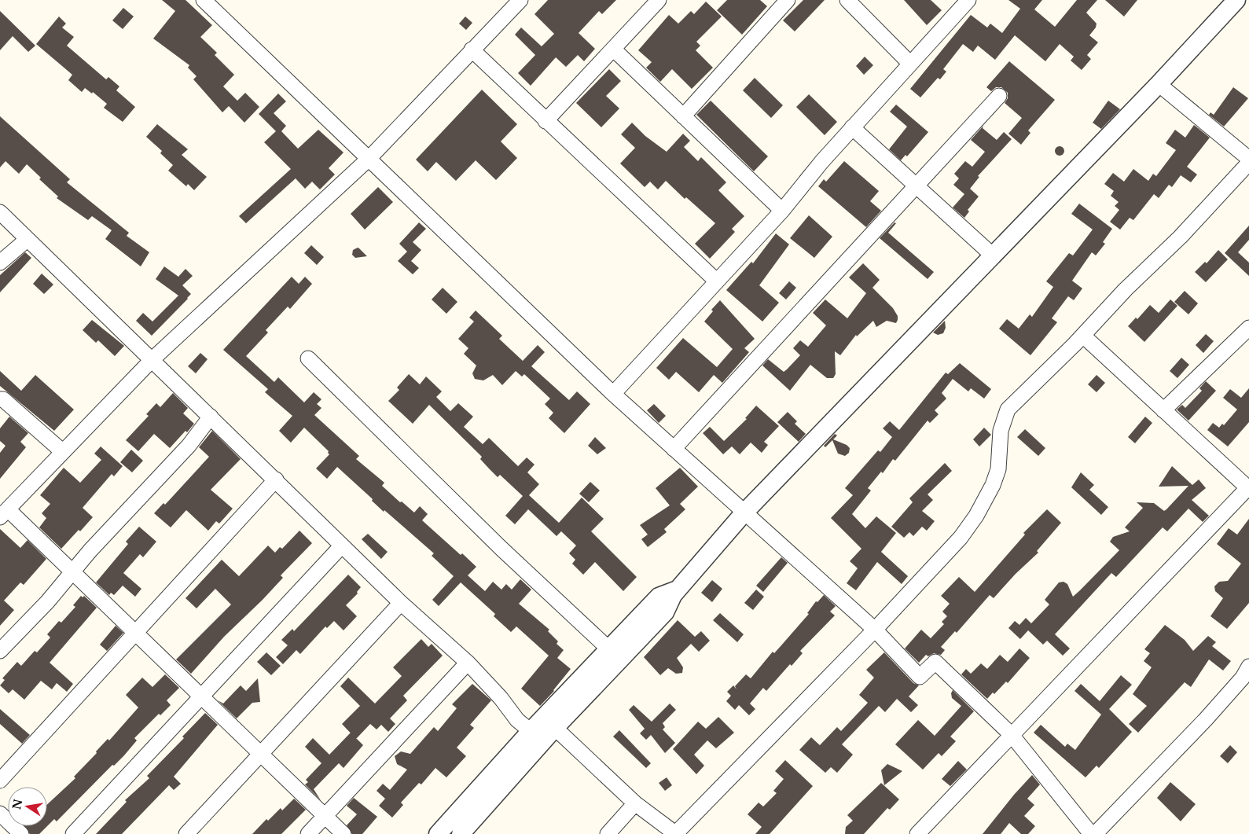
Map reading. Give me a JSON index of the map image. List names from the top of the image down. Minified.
{"north":"left"}
